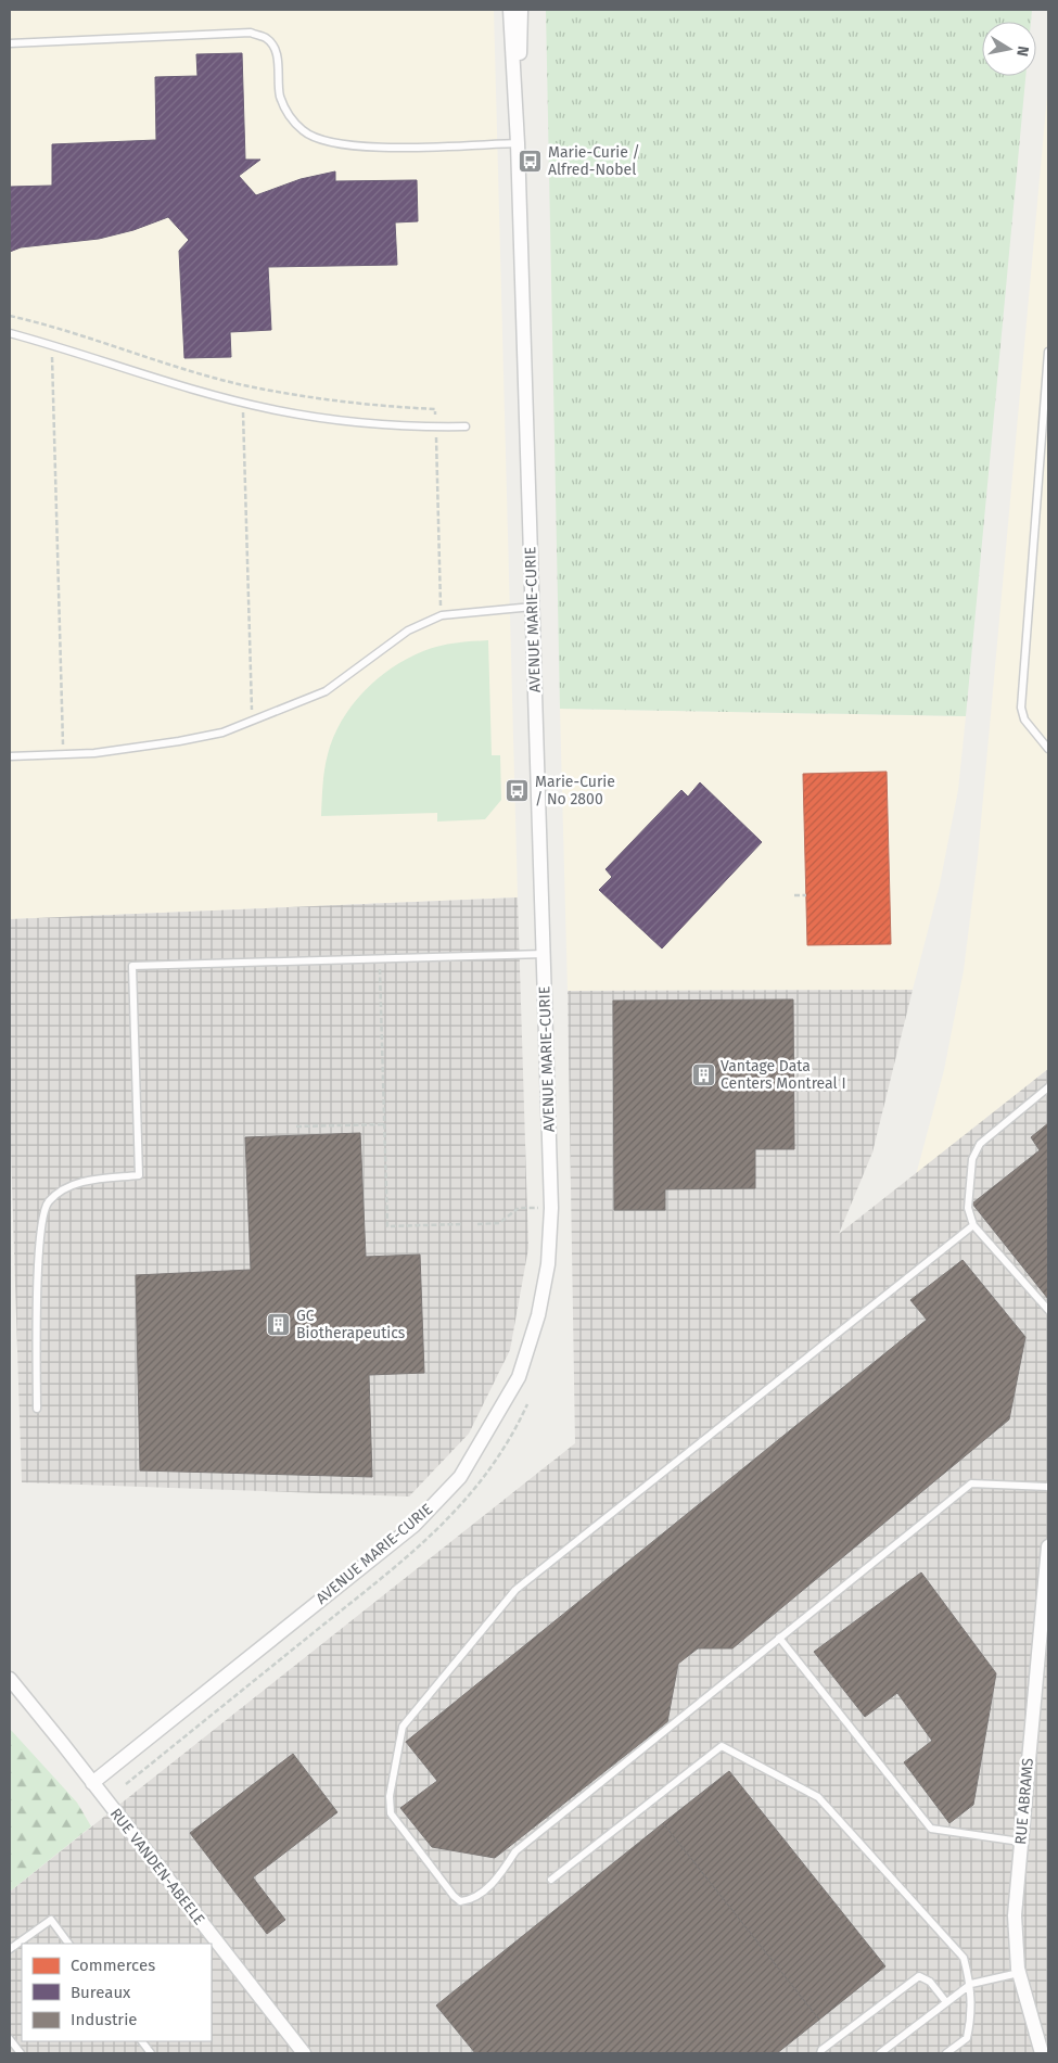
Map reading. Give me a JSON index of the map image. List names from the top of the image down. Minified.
{"streets":{"street":["AVENUE MARIE-CURIE","RUE ABRAMS","RUE VANDEN-ABEELE"]},"crossings":[["AVENUE MARIE-CURIE","RUE VANDEN-ABEELE"]],"places":{"bus stop":["Marie-Curie / Alfred-Nobel","Marie-Curie / No 2800"],"building":["Vantage Data Centers Montreal I","GC Biotherapeutics"]},"legend":["Commerces","Bureaux","Industrie"],"north":"right"}
